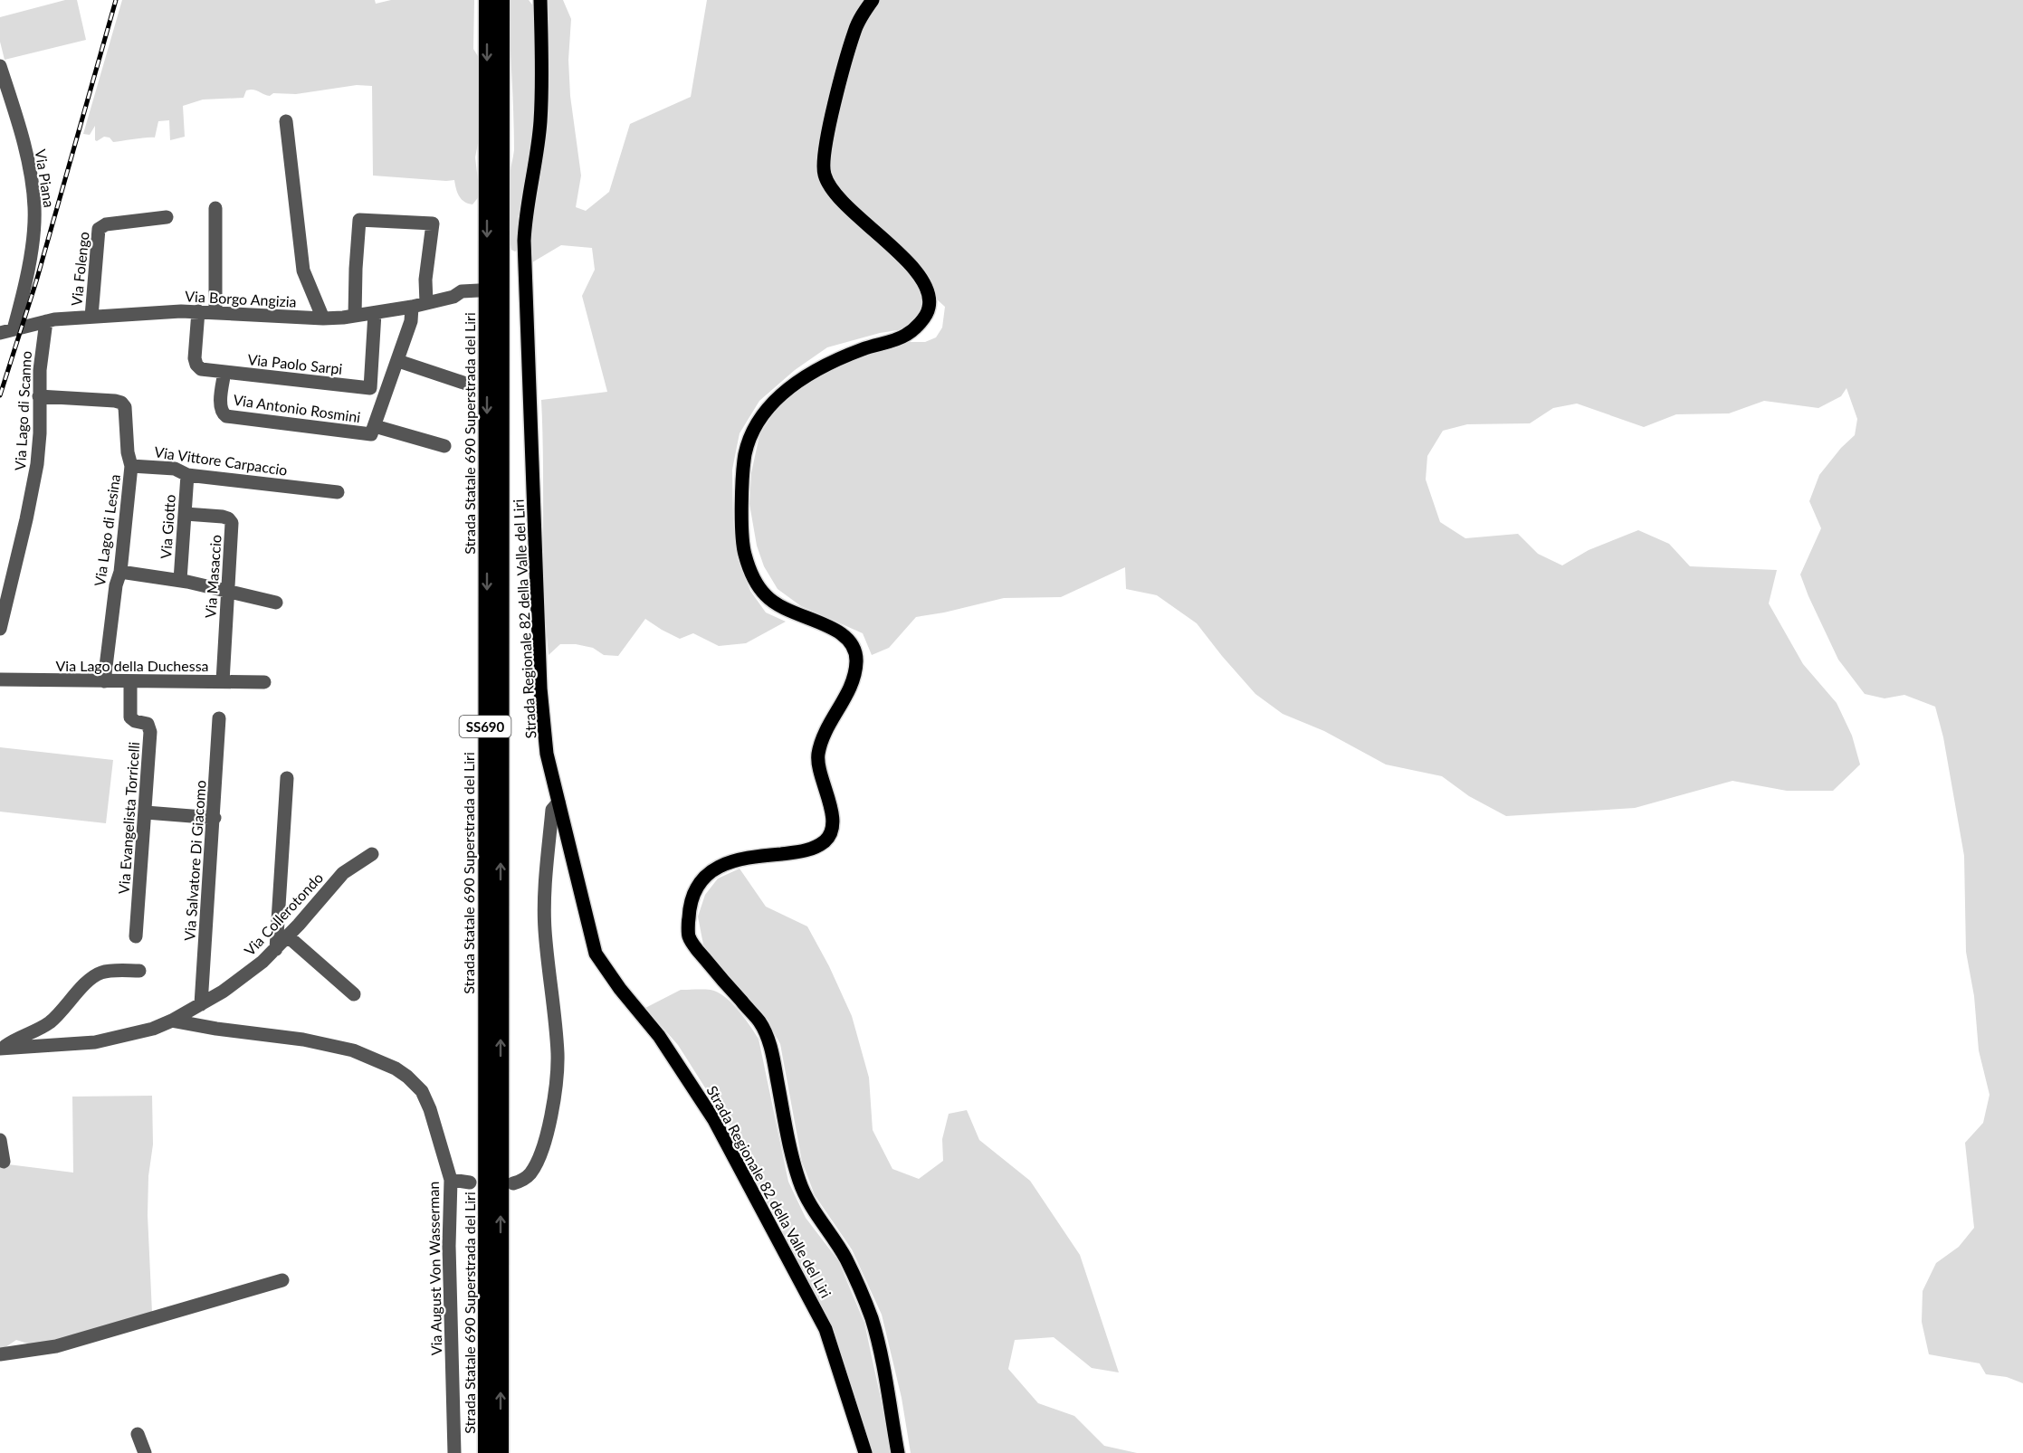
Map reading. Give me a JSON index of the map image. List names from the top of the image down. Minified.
{"streets":{"highway":["Strada Statale 690 Superstrada del Liri","SS690"],"main road":["Strada Regionale 82 della Valle del Liri"],"street":["Via Piana","Via Folengo","Via Borgo Angizia","Via Paolo Sarpi","Via Antonio Rosmini","Via Lago di Scanno","Via Vittore Carpaccio","Via Giotto","Via Lago di Lesina","Via Masaccio","Via Lago della Duchessa","Via Evangelista Torricelli","Via Salvatore Di Giacomo","Via Collerotondo","Via August Von Wasserman"]},"crossings":[["Via Piana","Via Borgo Angizia"],["Via Folengo","Via Borgo Angizia"],["Via Borgo Angizia","Via Paolo Sarpi"],["Via Borgo Angizia","Via Antonio Rosmini"],["Via Borgo Angizia","Via Lago di Scanno"],["Via Paolo Sarpi","Via Antonio Rosmini"],["Via Lago di Scanno","Via Lago di Lesina"],["Via Vittore Carpaccio","Via Giotto"],["Via Vittore Carpaccio","Via Lago di Lesina"],["Via Giotto","Via Masaccio"],["Via Lago di Lesina","Via Lago della Duchessa"],["Via Masaccio","Via Lago della Duchessa"],["Via Lago della Duchessa","Via Evangelista Torricelli"],["Via Salvatore Di Giacomo","Via Collerotondo"],["Via Collerotondo","Via August Von Wasserman"]]}
